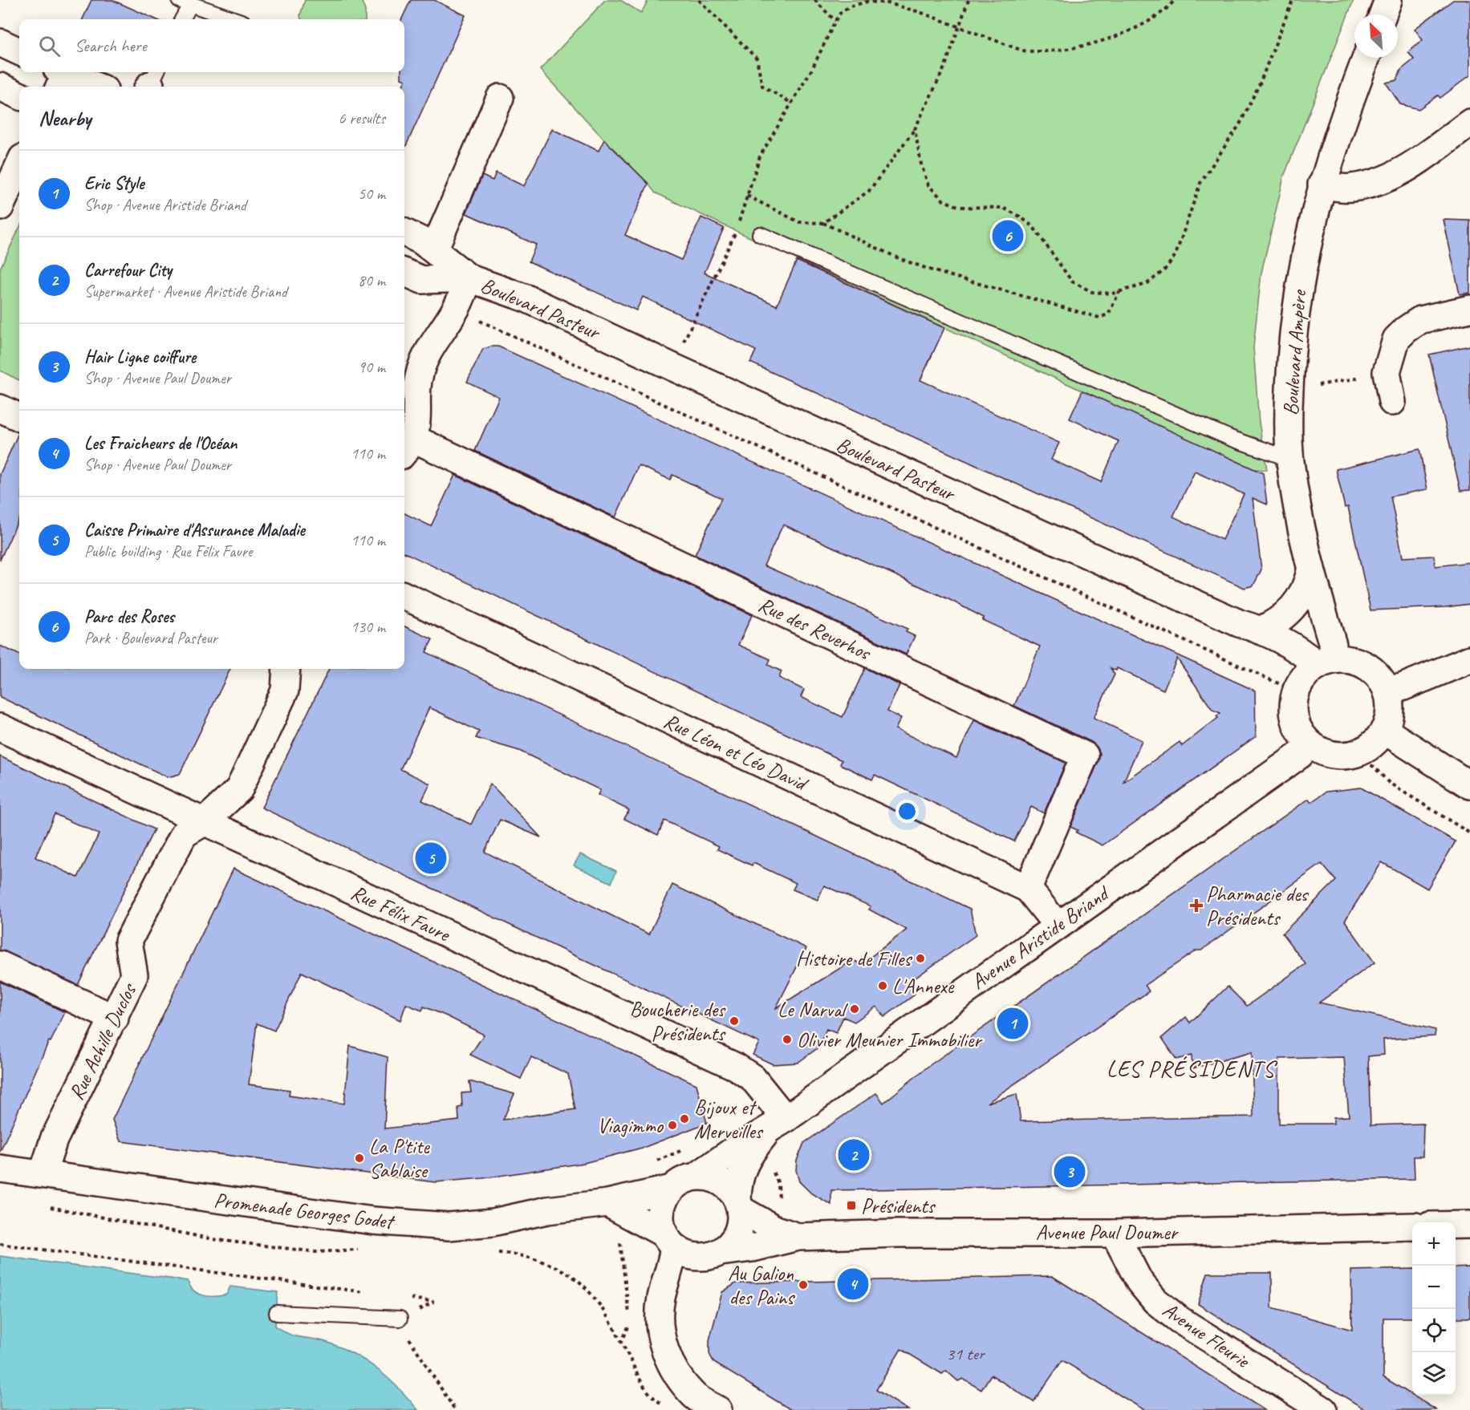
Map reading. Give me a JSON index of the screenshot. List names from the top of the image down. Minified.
{"streets":{"street":["Boulevard Pasteur","Boulevard Ampère","Rue des Reverhos","Rue Léon et Léo David","Rue Félix Faure","Avenue Aristide Briand","Rue Achille Duclos","Promenade Georges Godet","Avenue Paul Doumer","Avenue Fleurie"]},"crossings":[["Boulevard Pasteur","Boulevard Ampère"],["Boulevard Pasteur","Avenue Aristide Briand"],["Boulevard Ampère","Avenue Aristide Briand"],["Rue des Reverhos","Rue Léon et Léo David"],["Rue Léon et Léo David","Avenue Aristide Briand"],["Rue Félix Faure","Avenue Aristide Briand"],["Rue Félix Faure","Rue Achille Duclos"],["Avenue Aristide Briand","Promenade Georges Godet"],["Avenue Aristide Briand","Avenue Paul Doumer"],["Rue Achille Duclos","Promenade Georges Godet"],["Promenade Georges Godet","Avenue Paul Doumer"],["Avenue Paul Doumer","Avenue Fleurie"]],"districts":["LES PRÉSIDENTS"],"places":{"health":["Pharmacie des Présidents"],"other":["Histoire de Filles","L'Annexe","Le Narval","Boucherie des Présidents","Olivier Meunier Immobilier","Bijoux et Merveilles","Viagimmo","La P'tite Sablaise","Au Galion des Pains"],"transit":["Présidents"]},"house_numbers":["31 ter"],"north":"top left","page":{"search":"Search here","heading":["Nearby","6 results"],"list":[{"mark":"1","name":"Eric Style","note":"Shop · Avenue Aristide Briand","value":"50 m"},{"mark":"2","name":"Carrefour City","note":"Supermarket · Avenue Aristide Briand","value":"80 m"},{"mark":"3","name":"Hair Ligne coiffure","note":"Shop · Avenue Paul Doumer","value":"90 m"},{"mark":"4","name":"Les Fraicheurs de l'Océan","note":"Shop · Avenue Paul Doumer","value":"110 m"},{"mark":"5","name":"Caisse Primaire d'Assurance Maladie","note":"Public building · Rue Félix Faure","value":"110 m"},{"mark":"6","name":"Parc des Roses","note":"Park · Boulevard Pasteur","value":"130 m"}],"pins":["6","5","1","2","3","4"],"map_buttons":["+","−"]}}
